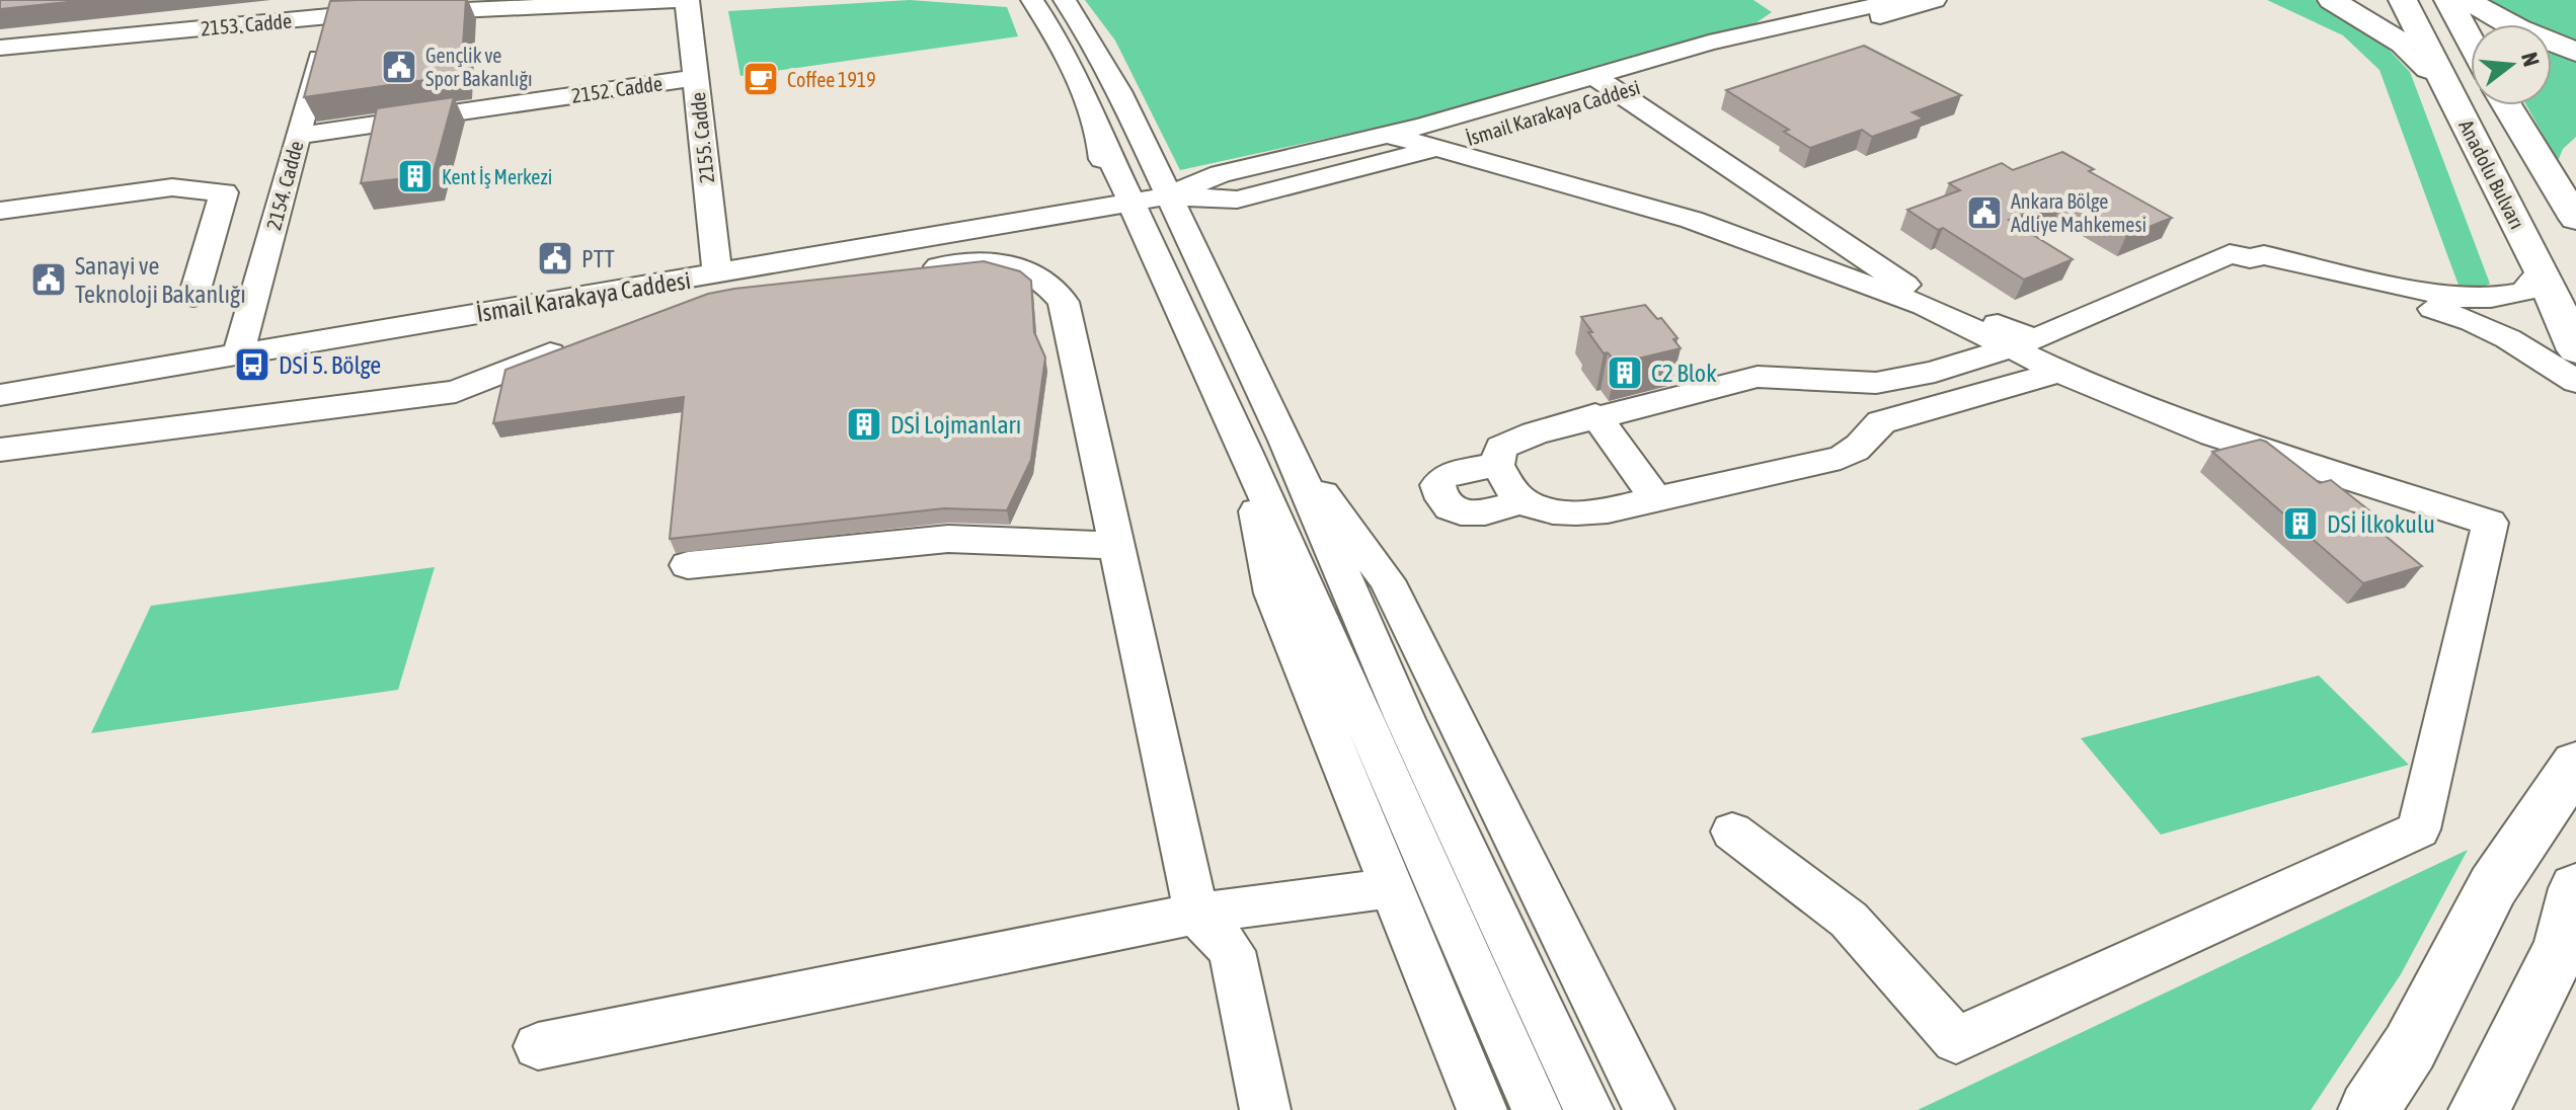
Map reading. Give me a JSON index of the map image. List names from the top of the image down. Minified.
{"streets":{"main road":["Anadolu Bulvarı"],"street":["2153. Cadde","2152. Cadde","İsmail Karakaya Caddesi","2155. Cadde","2154. Cadde"]},"crossings":[["2153. Cadde","2155. Cadde"],["2153. Cadde","2154. Cadde"],["2152. Cadde","2155. Cadde"],["2152. Cadde","2154. Cadde"],["İsmail Karakaya Caddesi","2155. Cadde"],["İsmail Karakaya Caddesi","2154. Cadde"]],"places":{"public building":["Gençlik ve Spor Bakanlığı","Ankara Bölge Adliye Mahkemesi","PTT","Sanayi ve Teknoloji Bakanlığı"],"cafe":["Coffee 1919"],"building":["Kent İş Merkezi","C2 Blok","DSİ Lojmanları","DSİ İlkokulu"],"bus stop":["DSİ 5. Bölge"]},"north":"right"}
